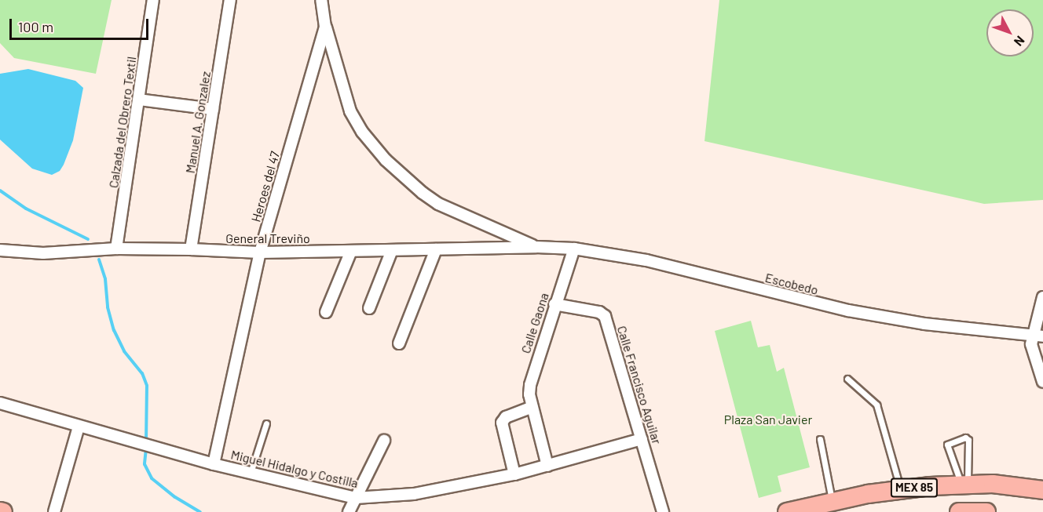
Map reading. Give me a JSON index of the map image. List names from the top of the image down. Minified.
{"streets":{"highway":["MEX 85"],"street":["Calzada del Obrero Textil","Manuel A. Gonzalez","Heroes del 47","General Treviño","Escobedo","Calle Gaona","Calle Francisco Aguilar","Miguel Hidalgo y Costilla"]},"crossings":[["Calzada del Obrero Textil","General Treviño"],["Manuel A. Gonzalez","General Treviño"],["Heroes del 47","General Treviño"],["Heroes del 47","Miguel Hidalgo y Costilla"],["General Treviño","Escobedo"],["Escobedo","Calle Gaona"],["Calle Gaona","Calle Francisco Aguilar"],["Calle Gaona","Miguel Hidalgo y Costilla"],["Calle Francisco Aguilar","Miguel Hidalgo y Costilla"]],"parks":["Plaza San Javier"],"scale_bar":"100 m","north":"bottom right"}
